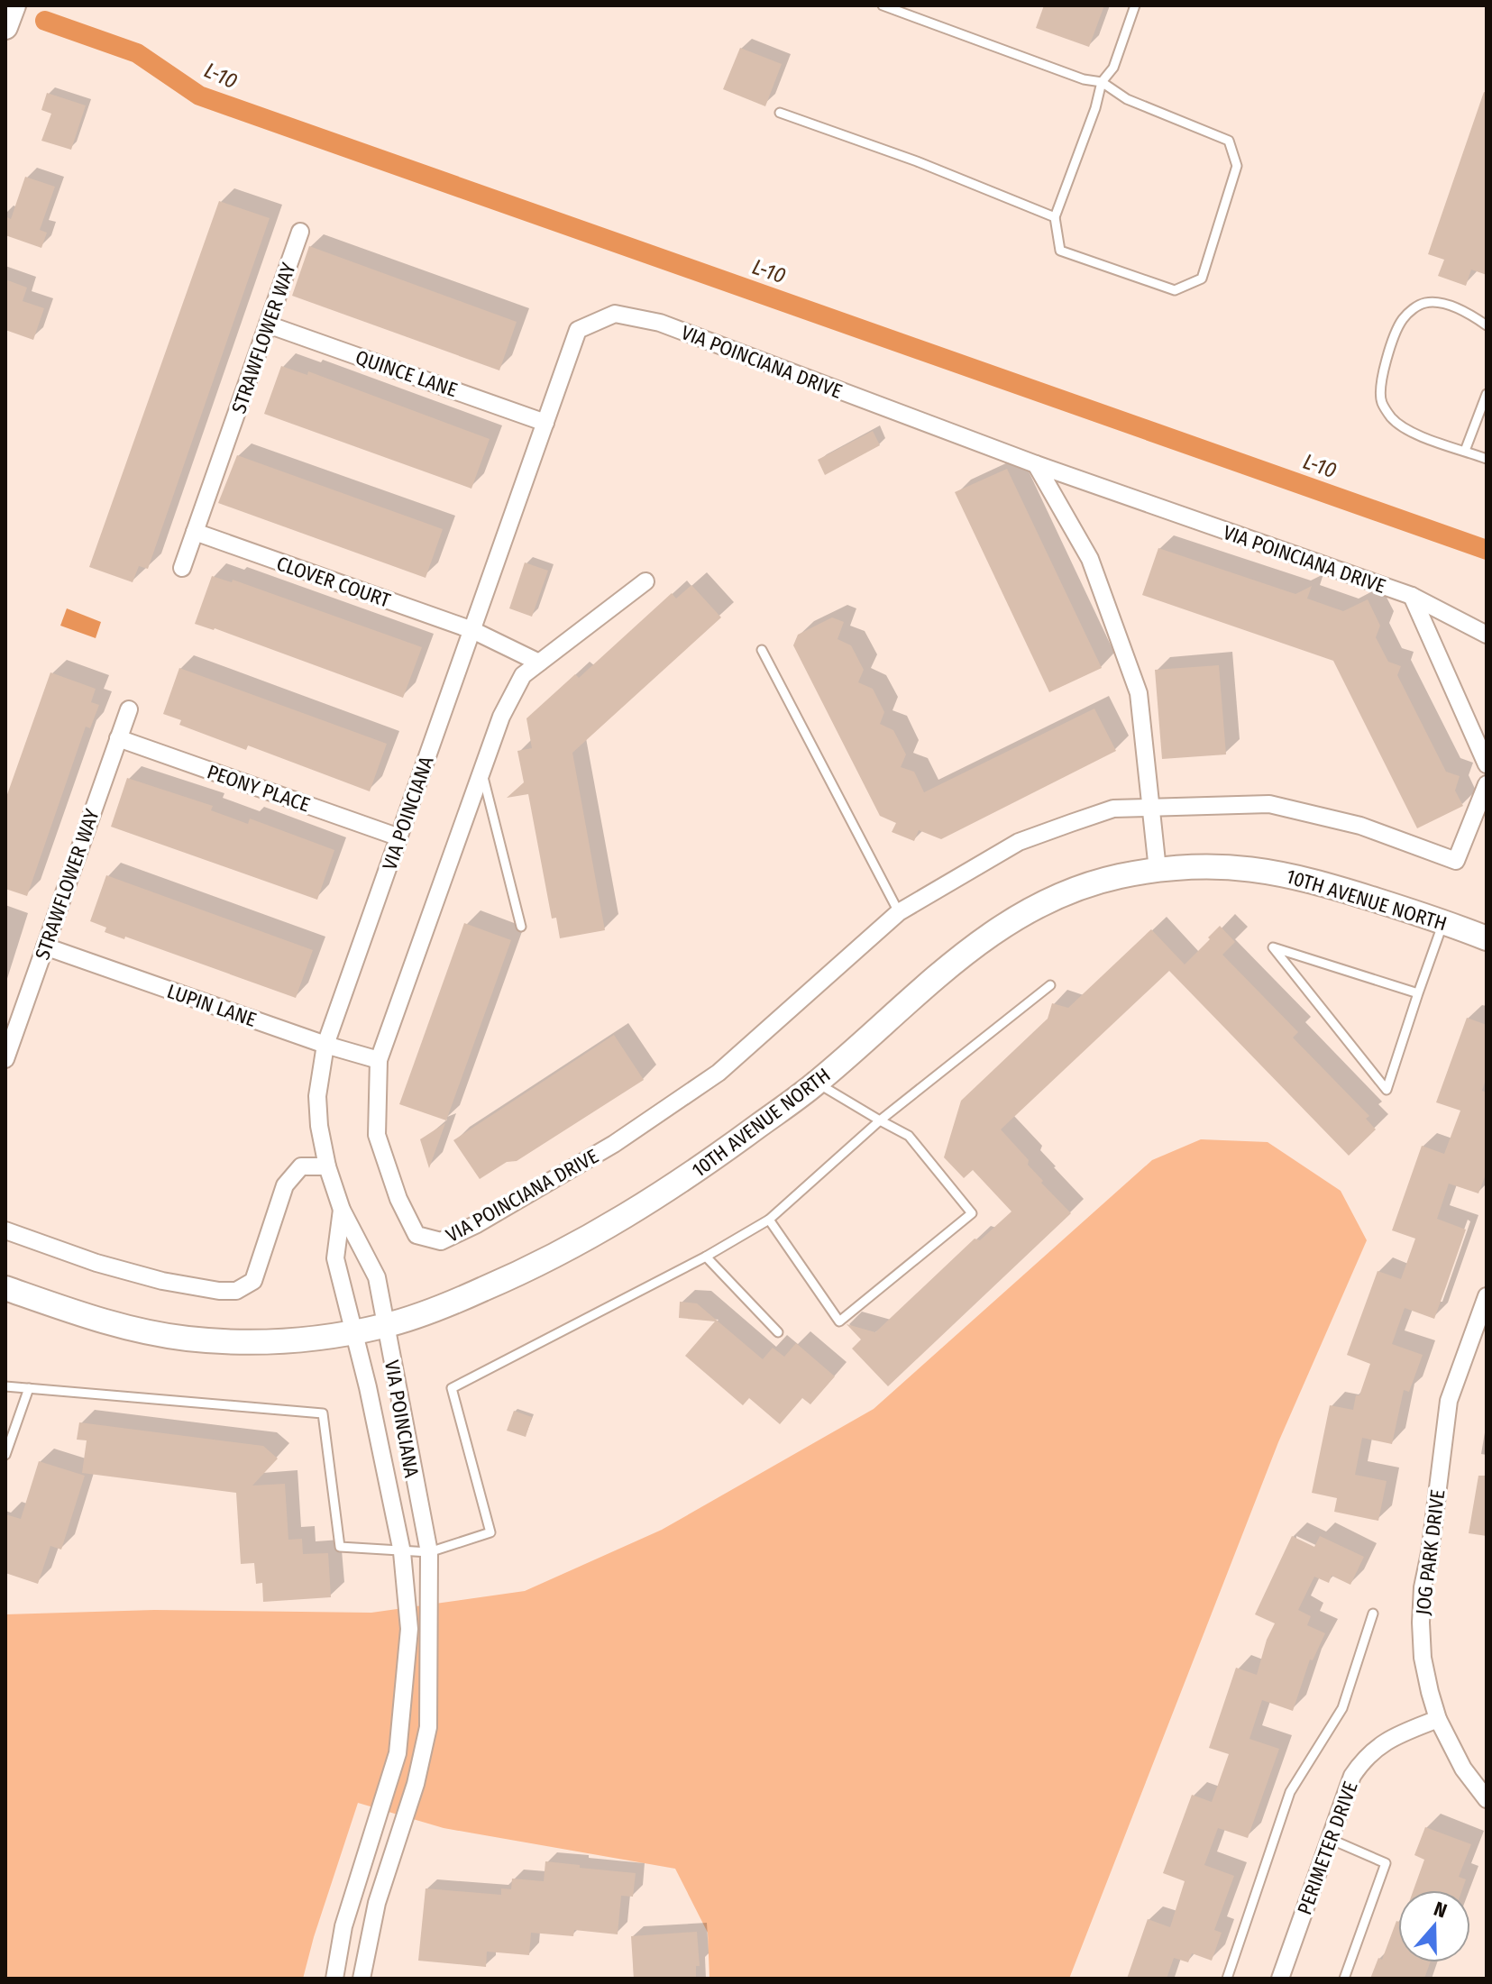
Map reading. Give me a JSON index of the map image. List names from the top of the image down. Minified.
{"streets":{"street":["STRAWFLOWER WAY","VIA POINCIANA DRIVE","QUINCE LANE","CLOVER COURT","PEONY PLACE","VIA POINCIANA","10TH AVENUE NORTH","LUPIN LANE","JOG PARK DRIVE","PERIMETER DRIVE"]},"crossings":[["STRAWFLOWER WAY","QUINCE LANE"],["STRAWFLOWER WAY","CLOVER COURT"],["STRAWFLOWER WAY","PEONY PLACE"],["STRAWFLOWER WAY","LUPIN LANE"],["VIA POINCIANA DRIVE","QUINCE LANE"],["VIA POINCIANA DRIVE","VIA POINCIANA"],["VIA POINCIANA DRIVE","LUPIN LANE"],["QUINCE LANE","VIA POINCIANA"],["CLOVER COURT","VIA POINCIANA"],["PEONY PLACE","VIA POINCIANA"],["VIA POINCIANA","10TH AVENUE NORTH"],["VIA POINCIANA","LUPIN LANE"],["JOG PARK DRIVE","PERIMETER DRIVE"]],"water":["L-10"],"north":"top"}
